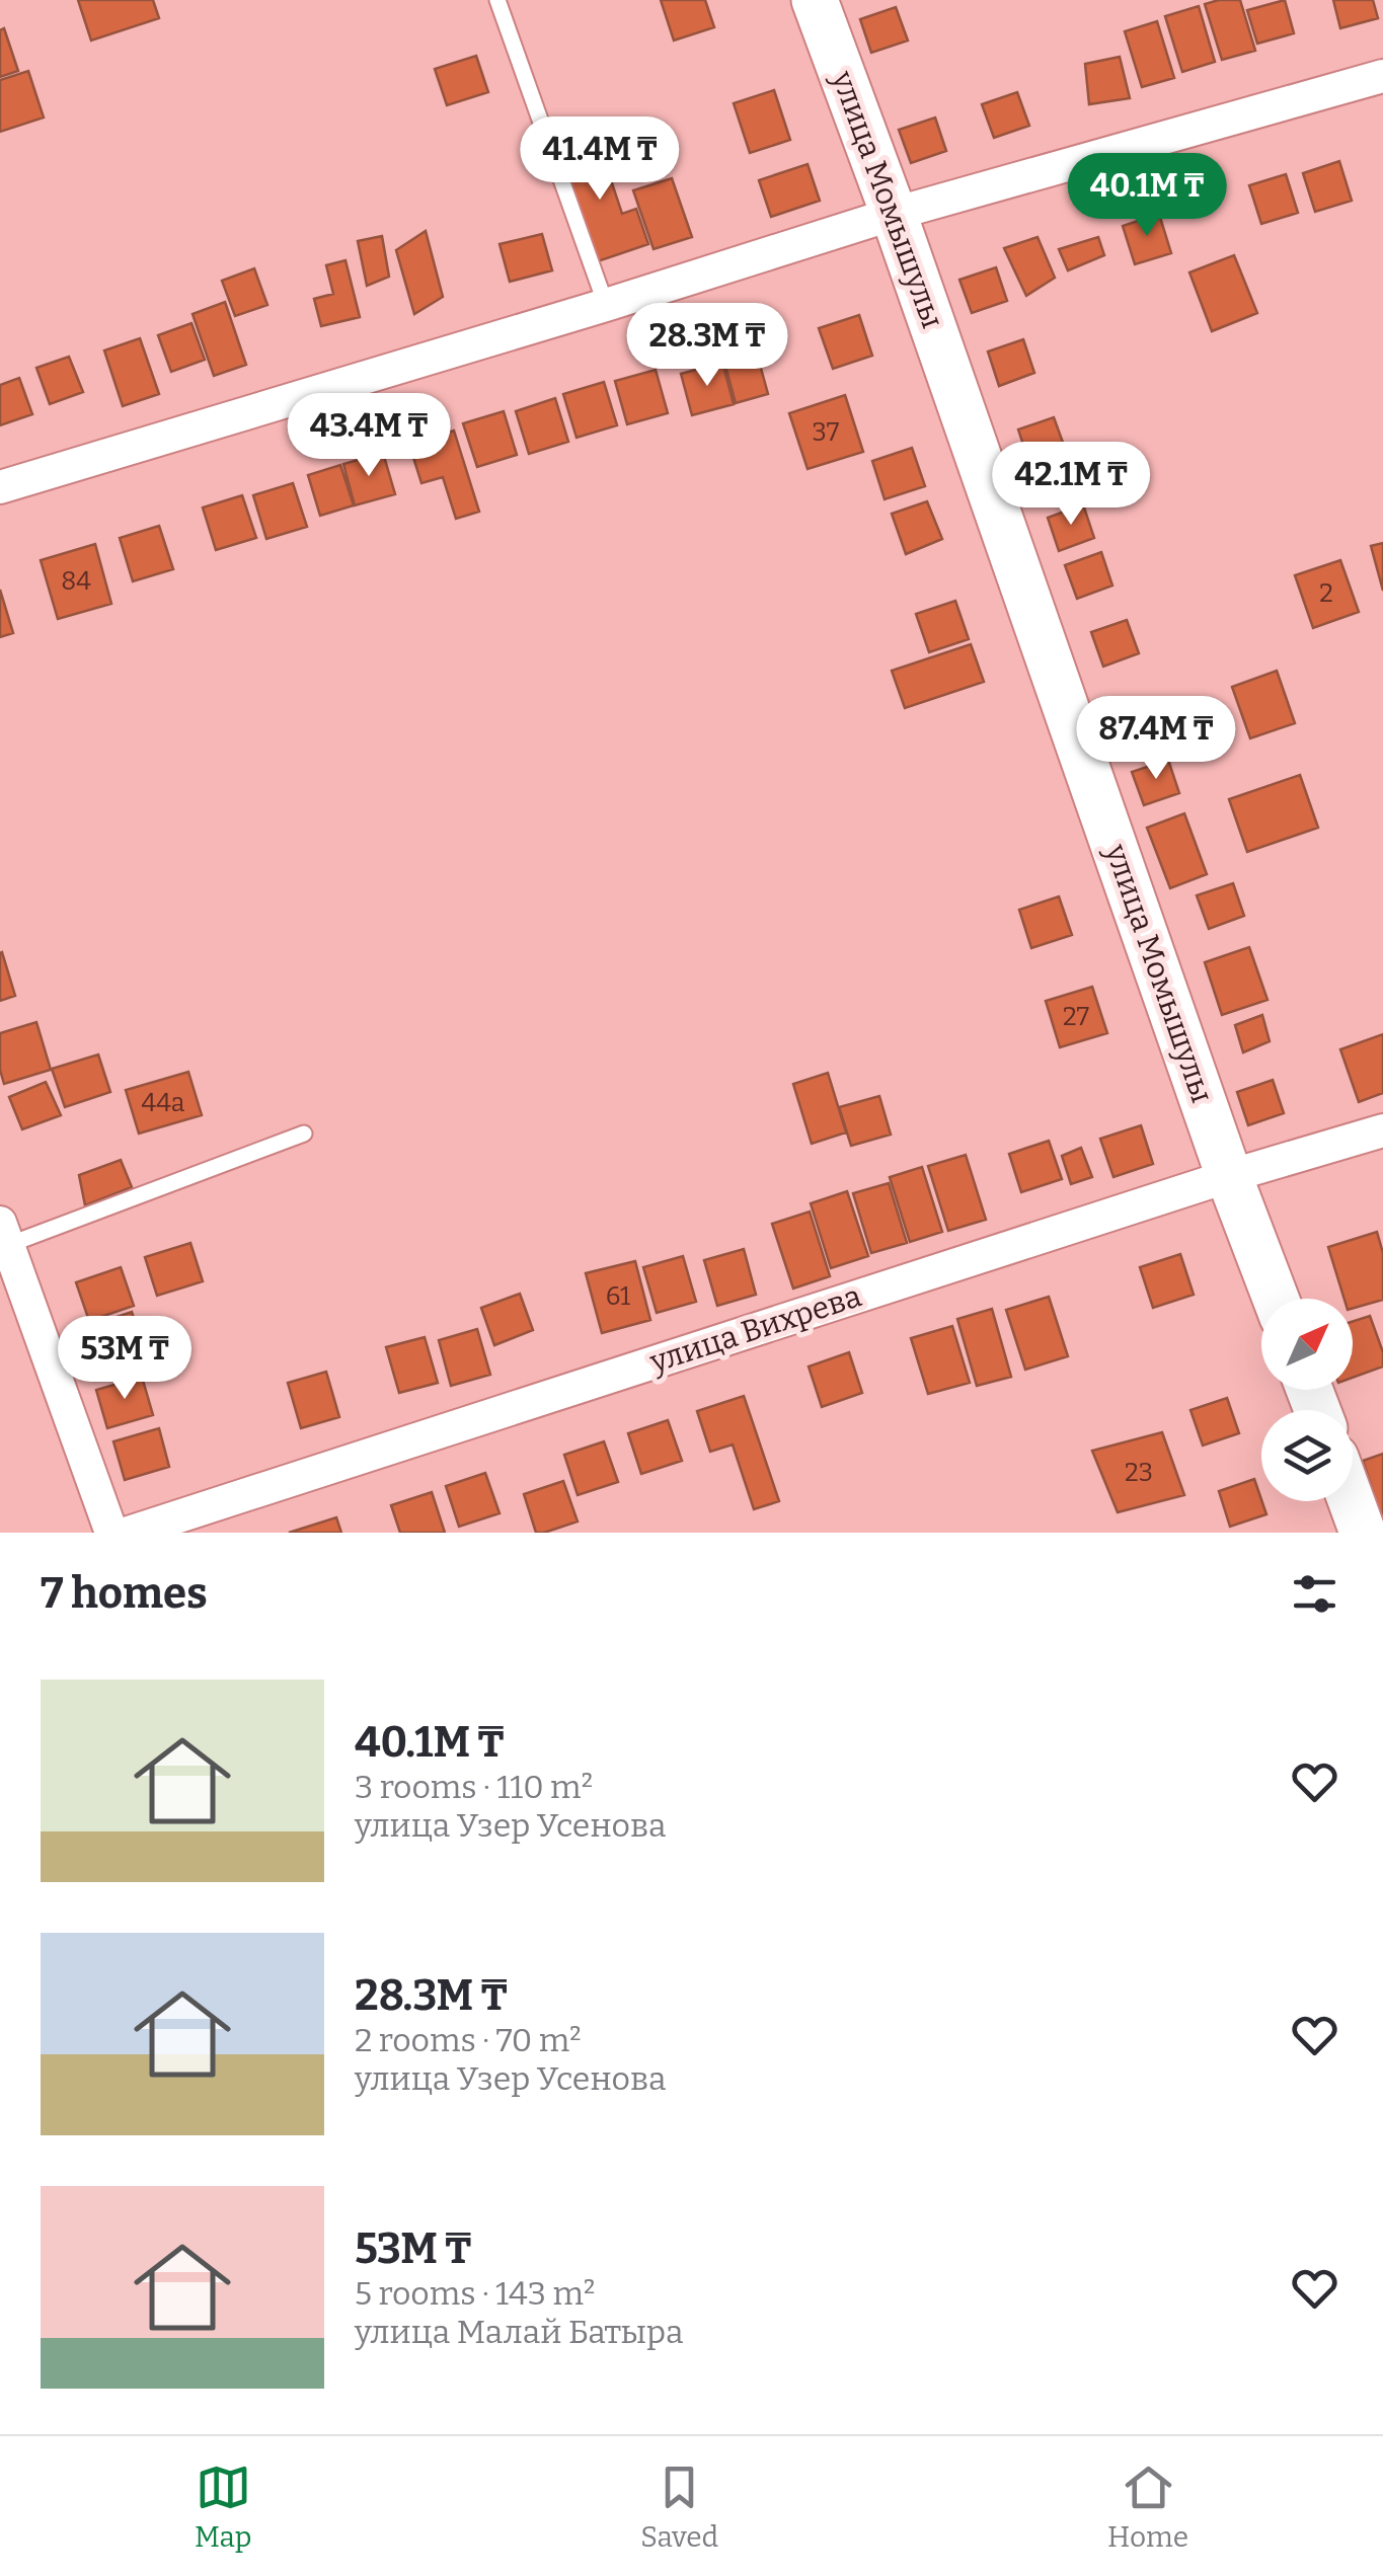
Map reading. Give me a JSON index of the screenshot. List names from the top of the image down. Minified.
{"streets":{"street":["улица Момышулы","улица Вихрева"]},"crossings":[["улица Момышулы","улица Вихрева"]],"house_numbers":["37","84","2","27","44а","61","23"],"north":"top right","page":{"price":["41.4M ₸","40.1M ₸","28.3M ₸","43.4M ₸","42.1M ₸","87.4M ₸","53M ₸"],"heading":"7 homes","list":[{"name":"40.1M ₸","note":"3 rooms · 110 m² · улица Узер Усенова"},{"name":"28.3M ₸","note":"2 rooms · 70 m² · улица Узер Усенова"},{"name":"53M ₸","note":"5 rooms · 143 m² · улица Малай Батыра"}],"tabs":["Map","Saved","Home"]}}
